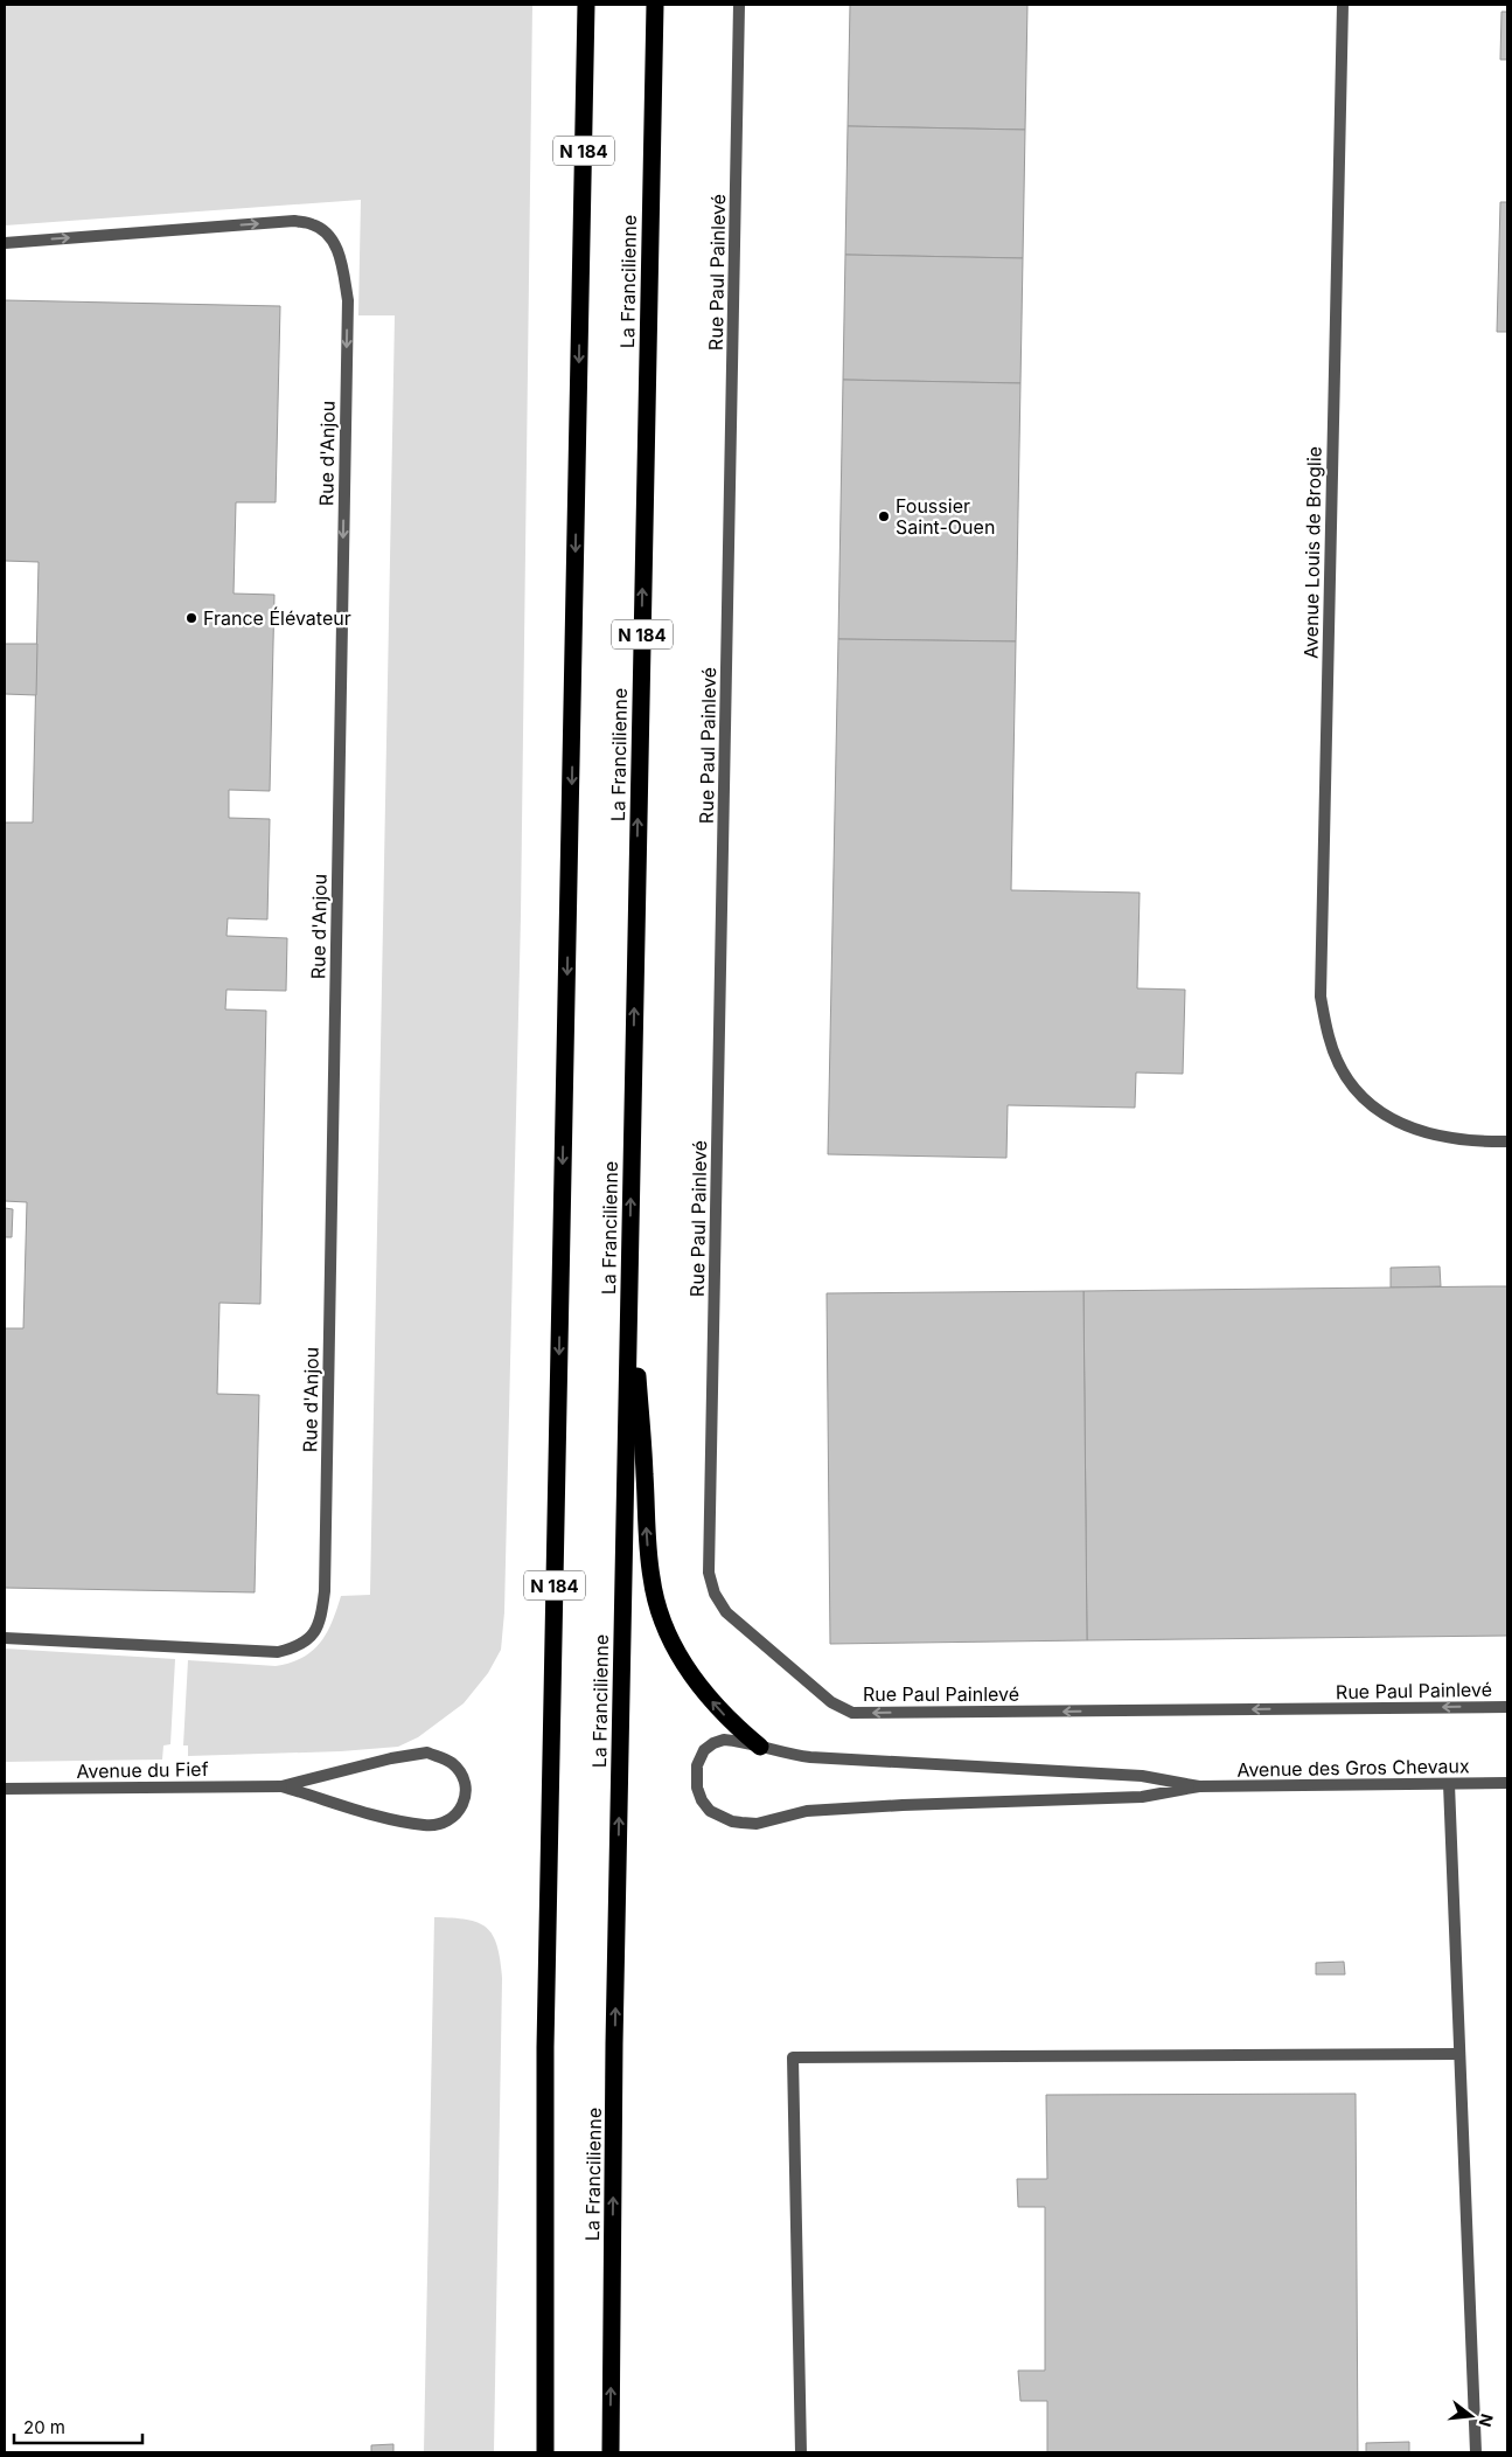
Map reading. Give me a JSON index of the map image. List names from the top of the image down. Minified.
{"streets":{"highway":["N 184","La Francilienne"],"street":["Rue Paul Painlevé","Rue d'Anjou","Avenue Louis de Broglie","Avenue des Gros Chevaux","Avenue du Fief"]},"places":["Foussier Saint-Ouen","France Élévateur"],"scale_bar":"20 m","north":"right"}
